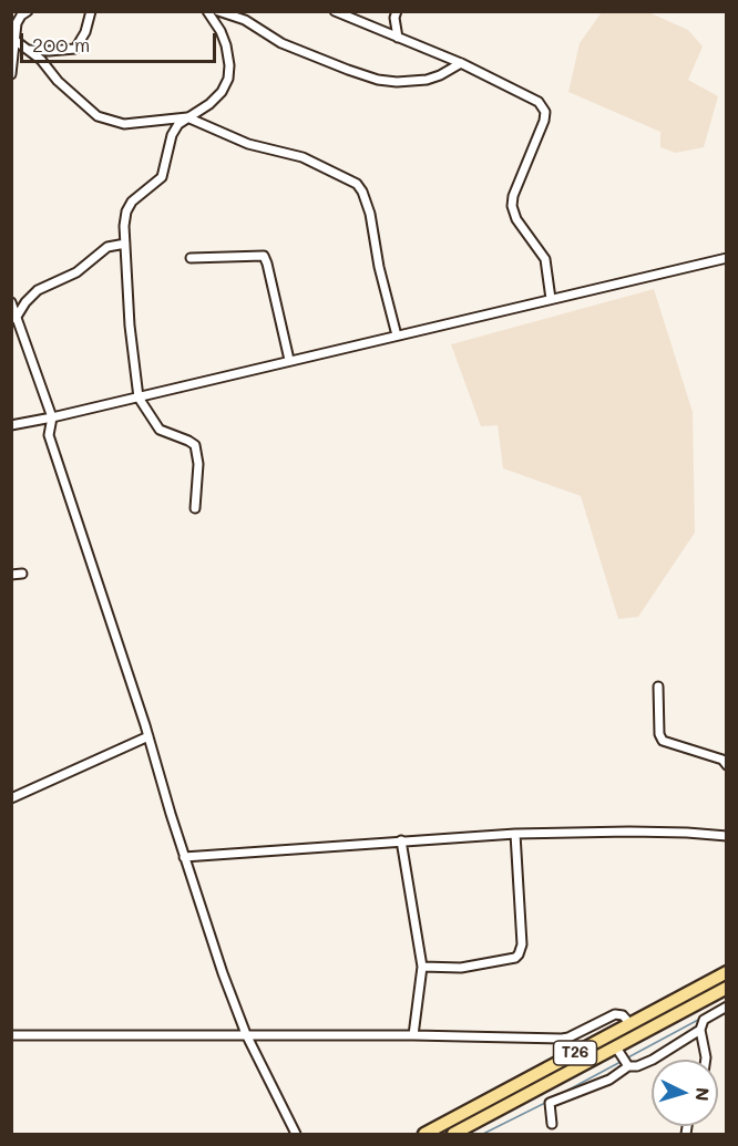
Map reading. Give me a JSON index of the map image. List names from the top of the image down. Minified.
{"streets":{"highway":["T26"]},"scale_bar":"200 m","north":"right"}
